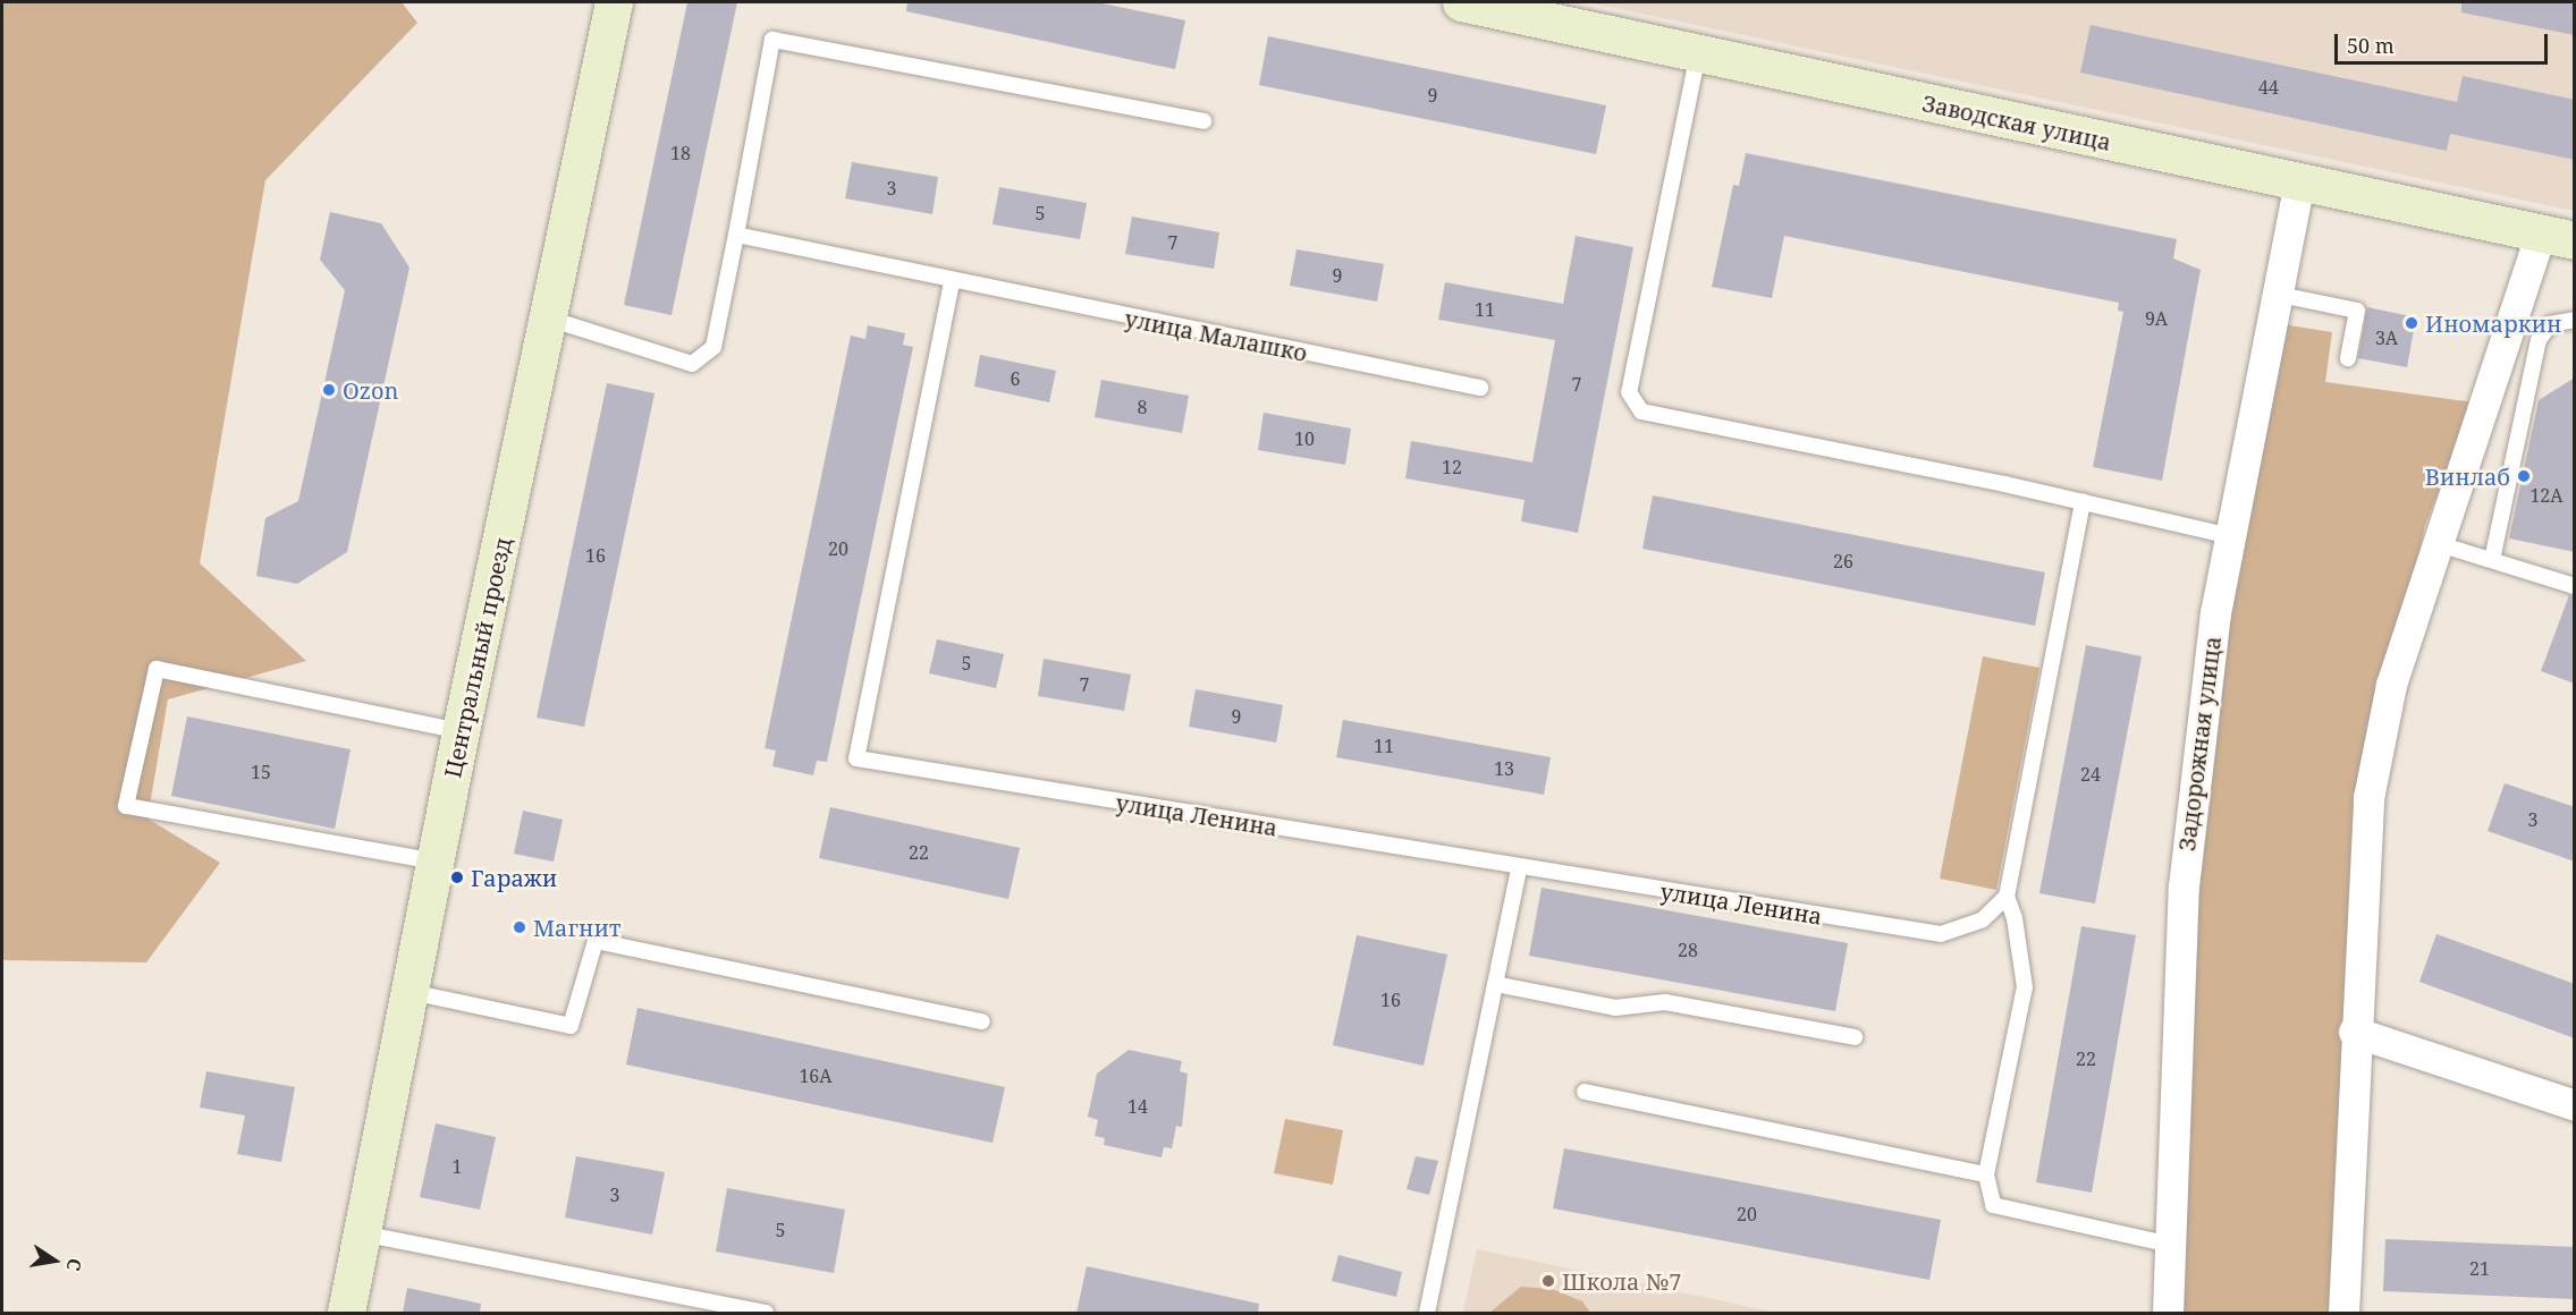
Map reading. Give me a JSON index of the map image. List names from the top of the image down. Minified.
{"streets":{"main road":["Заводская улица","Центральный проезд"],"street":["Задорожная улица"],"lane":["улица Малашко","улица Ленина"]},"crossings":[["Заводская улица","Задорожная улица"],["улица Малашко","улица Ленина"]],"places":["Иномаркин","Ozon","Винлаб","Гаражи","Магнит","Школа №7"],"house_numbers":["44","9","18","3","5","7","9","11","9А","3А","6","7","8","10","12","12А","20","16","26","5","7","9","11","13","15","24","3","22","28","16","22","16А","14","1","3","20","5","21"],"scale_bar":"50 m","north":"right"}
